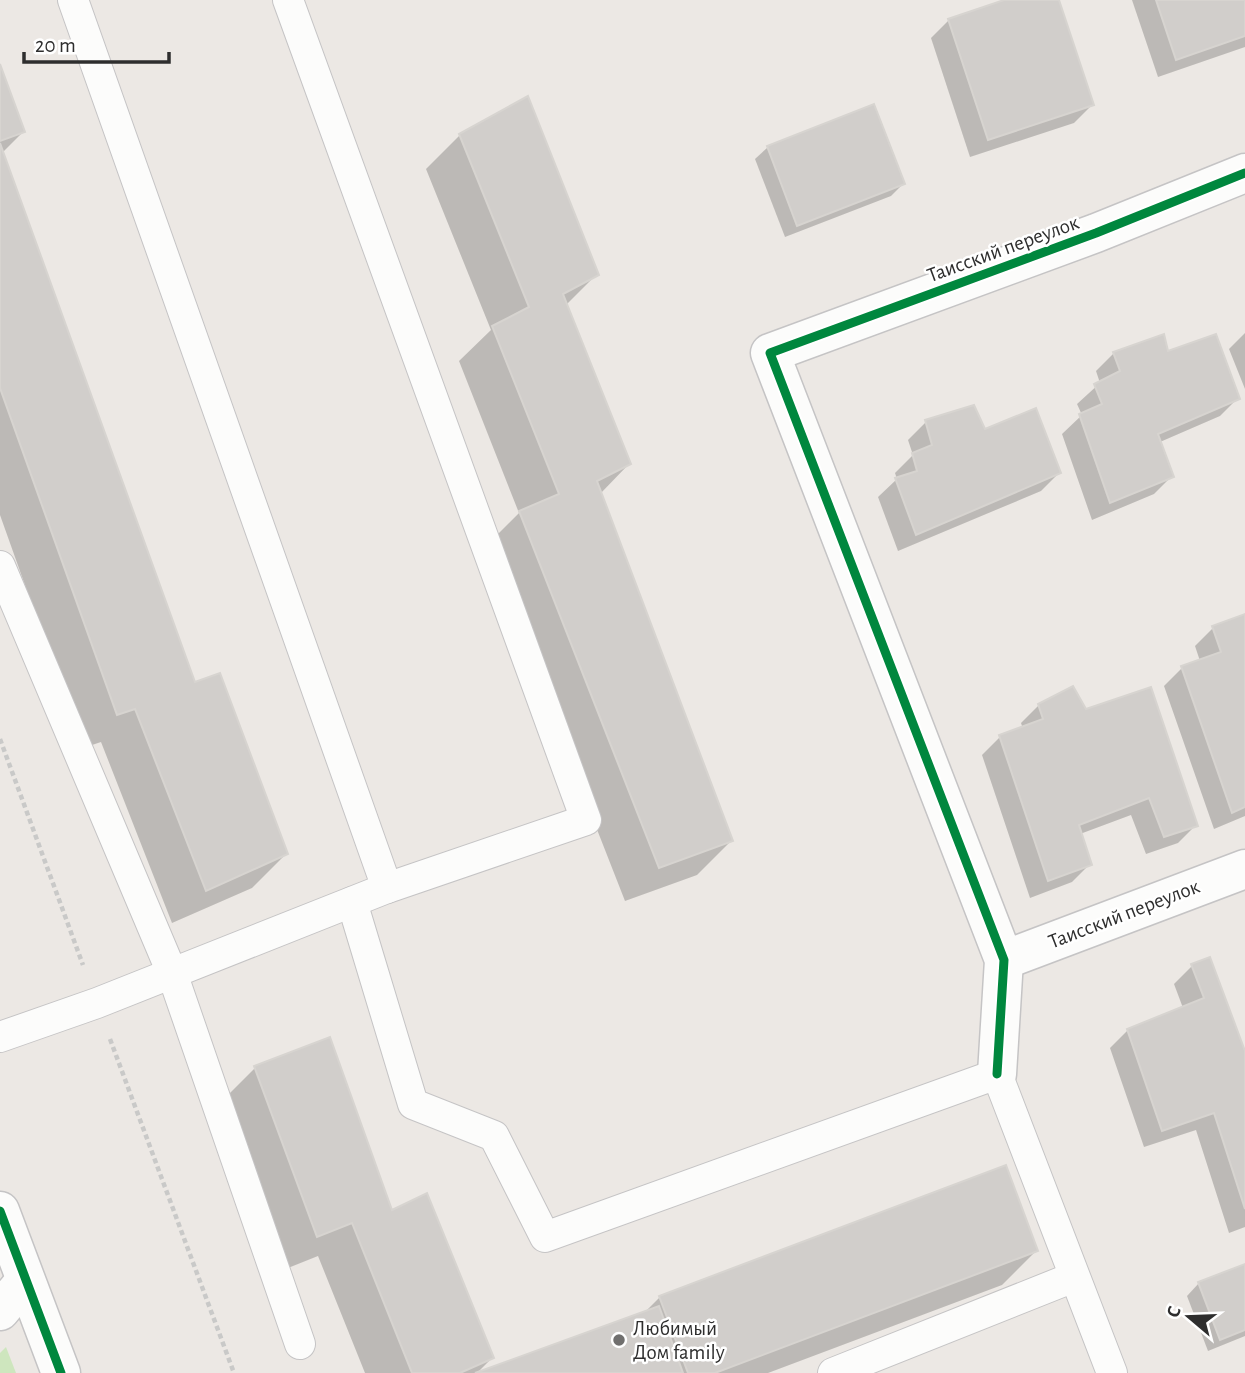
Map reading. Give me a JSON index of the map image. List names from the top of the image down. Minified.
{"streets":{"street":["Таисский переулок"]},"places":["Любимый Дом family"],"scale_bar":"20 m","north":"left"}
